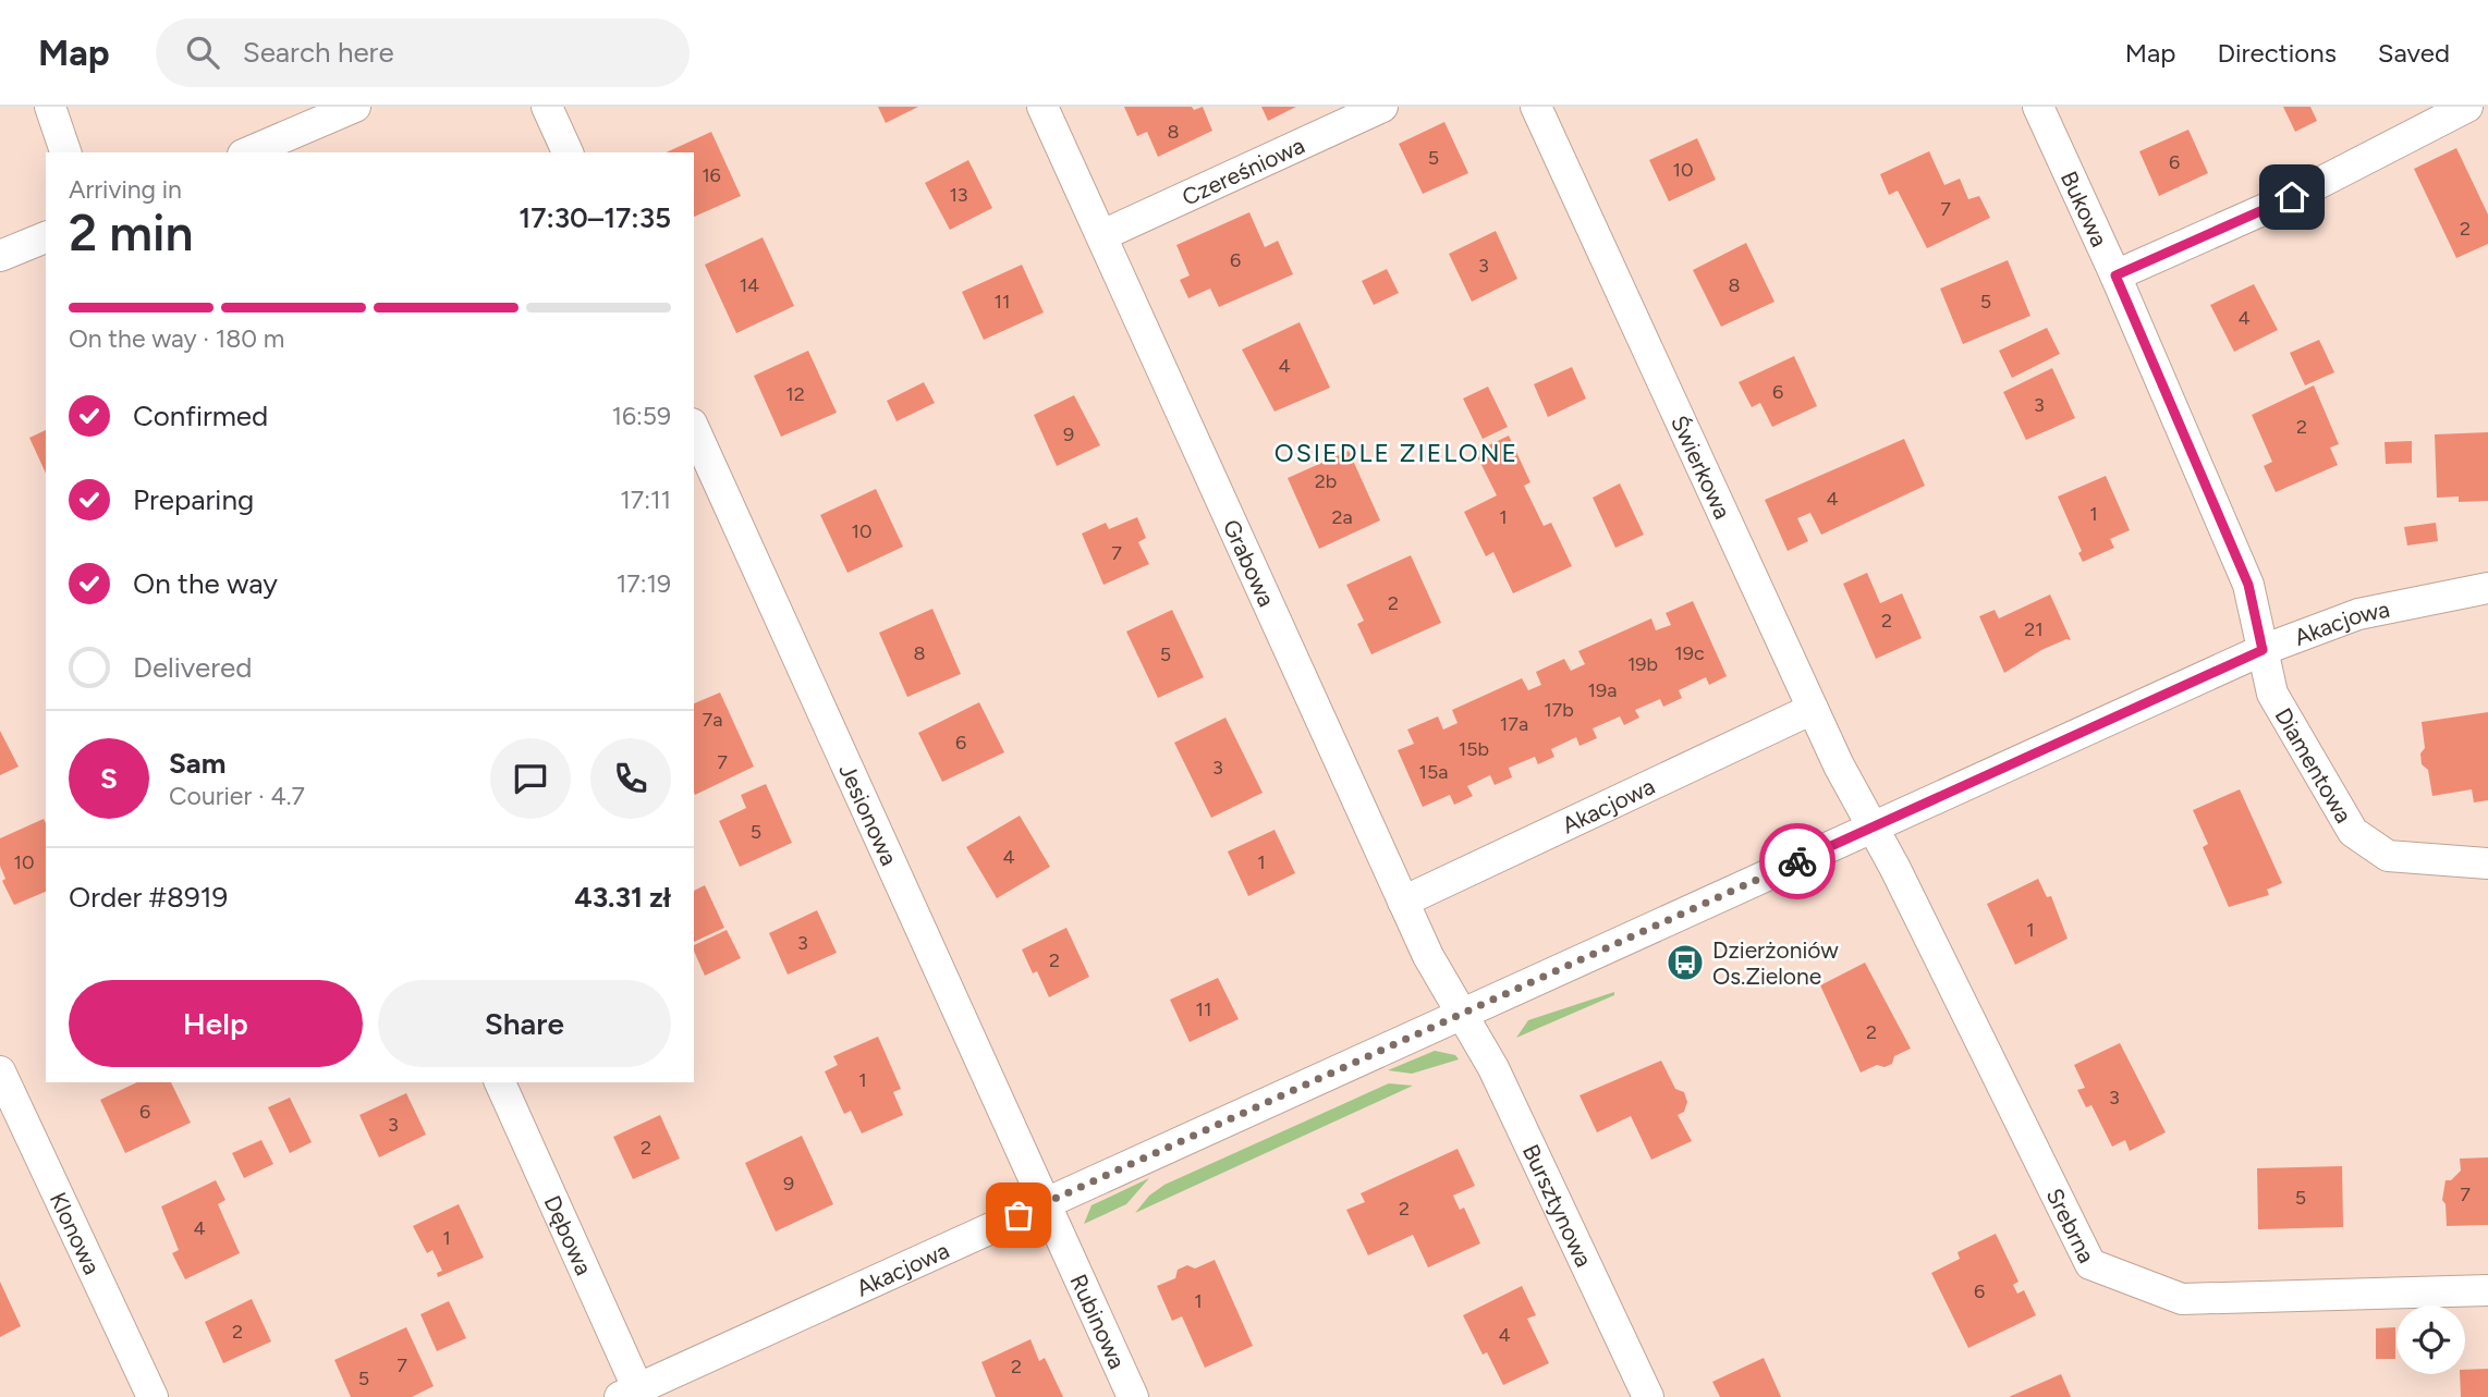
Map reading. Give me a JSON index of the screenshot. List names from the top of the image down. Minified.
{"streets":{"street":["Czereśniowa","Bukowa","Świerkowa","Grabowa","Akacjowa","Diamentowa","Jesionowa","Bursztynowa","Srebrna","Klonowa","Dębowa","Rubinowa"]},"crossings":[["Czereśniowa","Grabowa"],["Bukowa","Akacjowa"],["Bukowa","Diamentowa"],["Świerkowa","Akacjowa"],["Świerkowa","Srebrna"],["Grabowa","Akacjowa"],["Grabowa","Bursztynowa"],["Akacjowa","Diamentowa"],["Akacjowa","Jesionowa"],["Akacjowa","Bursztynowa"],["Akacjowa","Srebrna"],["Akacjowa","Dębowa"],["Akacjowa","Rubinowa"],["Jesionowa","Rubinowa"]],"districts":["OSIEDLE ZIELONE"],"places":{"bus stop":["Dzierżoniów Os.Zielone"]},"house_numbers":["8","5","6","10","16","13","7","2","6","3","14","8","11","5","4","4","6","12","3","2","9","2b","4","1","2a","1","10","7","2","2","21","8","19c","5","19b","19a","17b","7a","17a","6","15b","7","3","15a","5","4","10","1","1","3","2","11","2","1","3","6","3","2","9","7","5","2","4","1","6","1","2","4","7","2","5"],"page":{"header":"Map","search":"Search here","nav":["Map","Directions","Saved"],"heading":["2 min","Arriving in","17:30–17:35"],"panel":["Sam","Courier · 4.7","Order #8919","43.31 zł"],"bar":"On the way · 180 m","list":[["Confirmed","16:59"],["Preparing","17:11"],["On the way","17:19"],"Delivered"],"round":"S","buttons":["Help","Share"]}}
